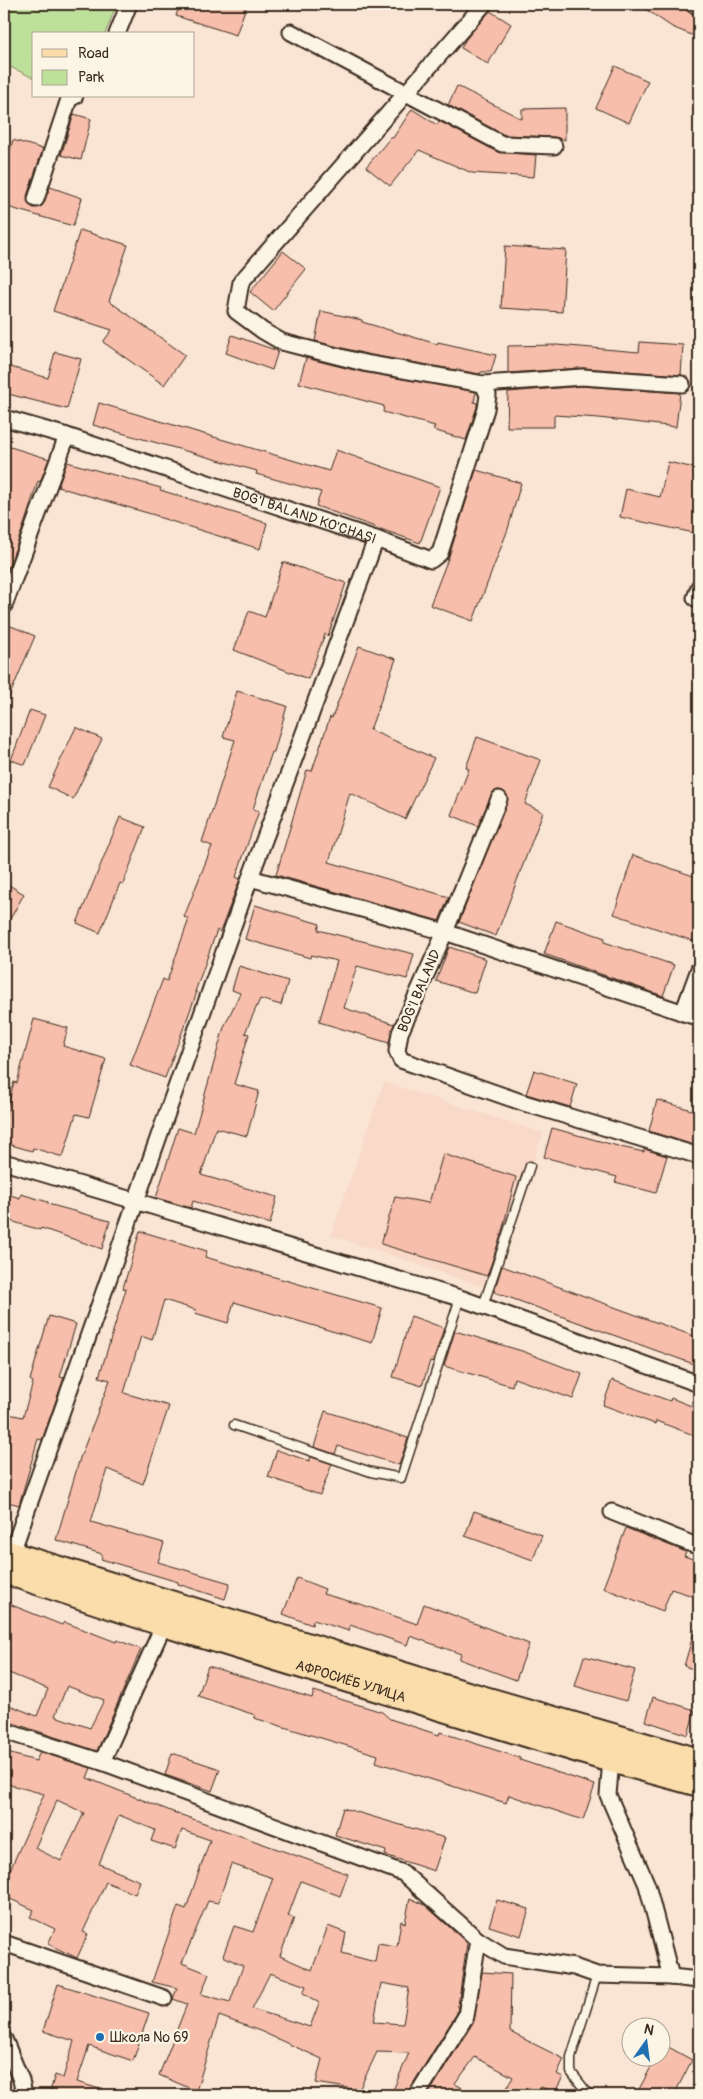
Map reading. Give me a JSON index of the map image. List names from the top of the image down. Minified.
{"streets":{"main road":["АФРОСИЁБ УЛИЦА"],"street":["BOG'I BALAND KO'CHASI","BOG'I BALAND"]},"crossings":[["BOG'I BALAND KO'CHASI","BOG'I BALAND"],["BOG'I BALAND KO'CHASI","АФРОСИЁБ УЛИЦА"]],"places":["Школа № 69"],"legend":["Road","Park"],"north":"top"}
